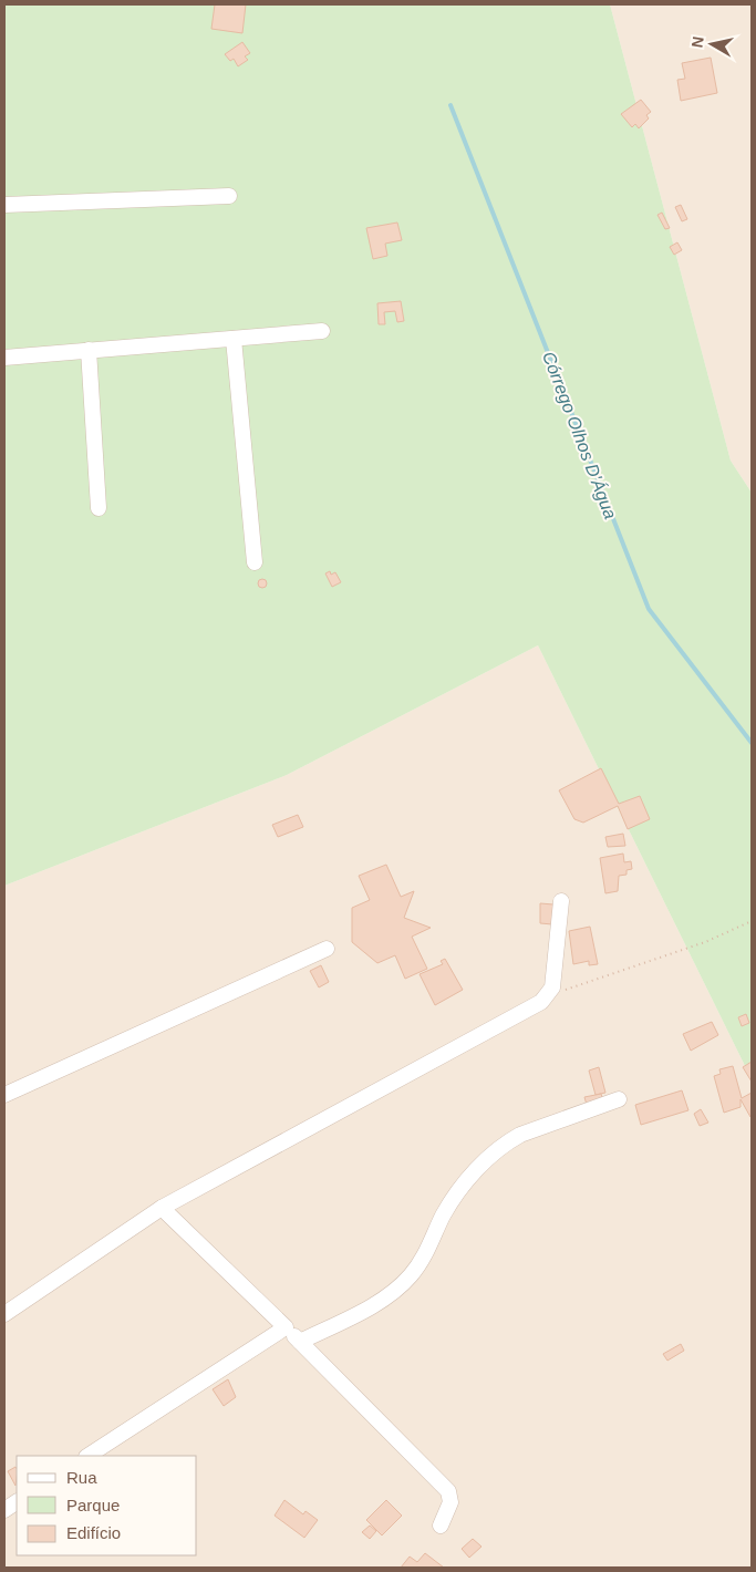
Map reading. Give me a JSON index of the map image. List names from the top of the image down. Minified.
{"water":["Córrego Olhos D'Água"],"legend":["Rua","Parque","Edifício"],"north":"left"}
